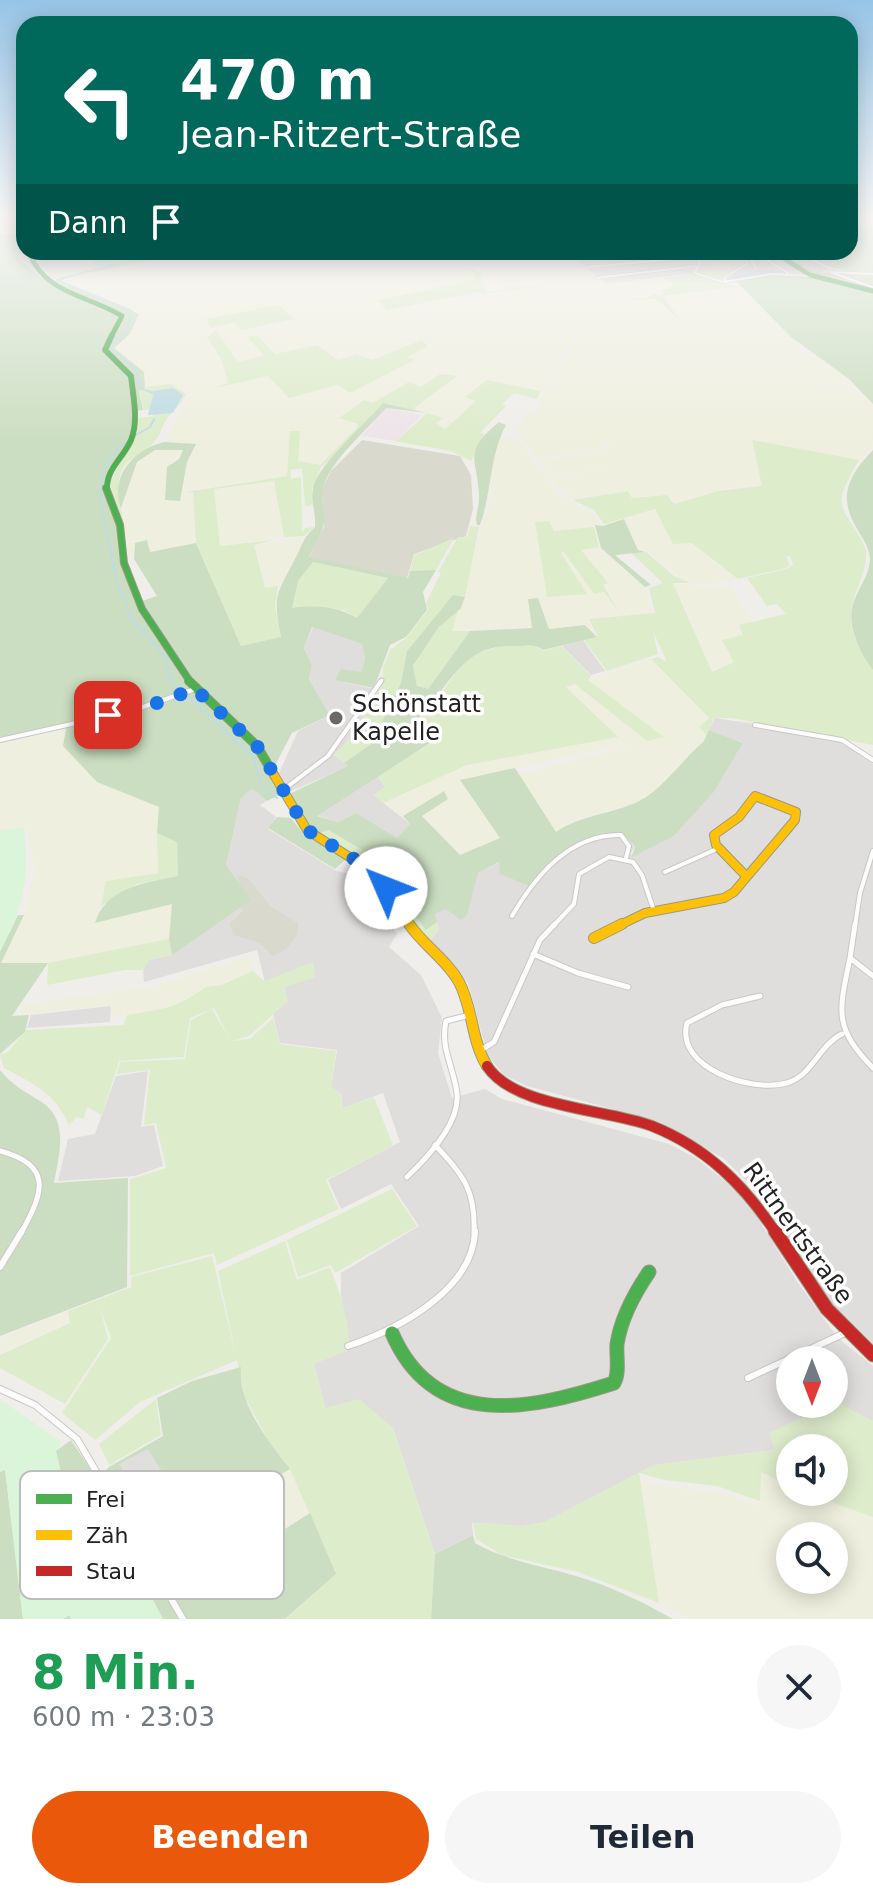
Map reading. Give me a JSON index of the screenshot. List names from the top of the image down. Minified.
{"streets":{"street":["Rittnertstraße"]},"places":["Schönstatt Kapelle"],"legend":["Frei","Zäh","Stau"],"north":"bottom","page":{"turn":["470 m","Jean-Ritzert-Straße"],"then":"Dann","heading":["8 Min.","600 m · 23:03"],"buttons":["Beenden","Teilen"]}}
